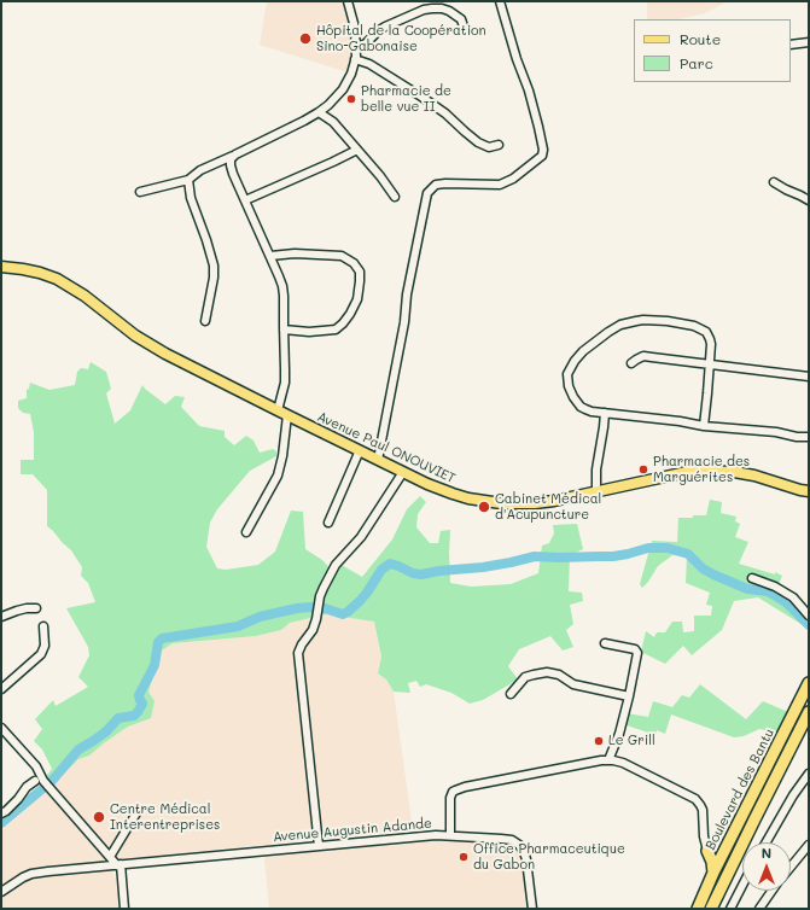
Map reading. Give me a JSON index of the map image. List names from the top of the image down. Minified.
{"streets":{"highway":["Boulevard des Bantu"],"main road":["Avenue Paul ONOUVIET"],"street":["Avenue Augustin Adande"]},"places":["Hôpital de la Coopération Sino-Gabonaise","Pharmacie de belle vue II","Pharmacie des Marguérites","Cabinet Médical d'Acupuncture","Le Grill","Centre Médical Interentreprises","Office Pharmaceutique du Gabon"],"legend":["Route","Parc"],"north":"top"}
